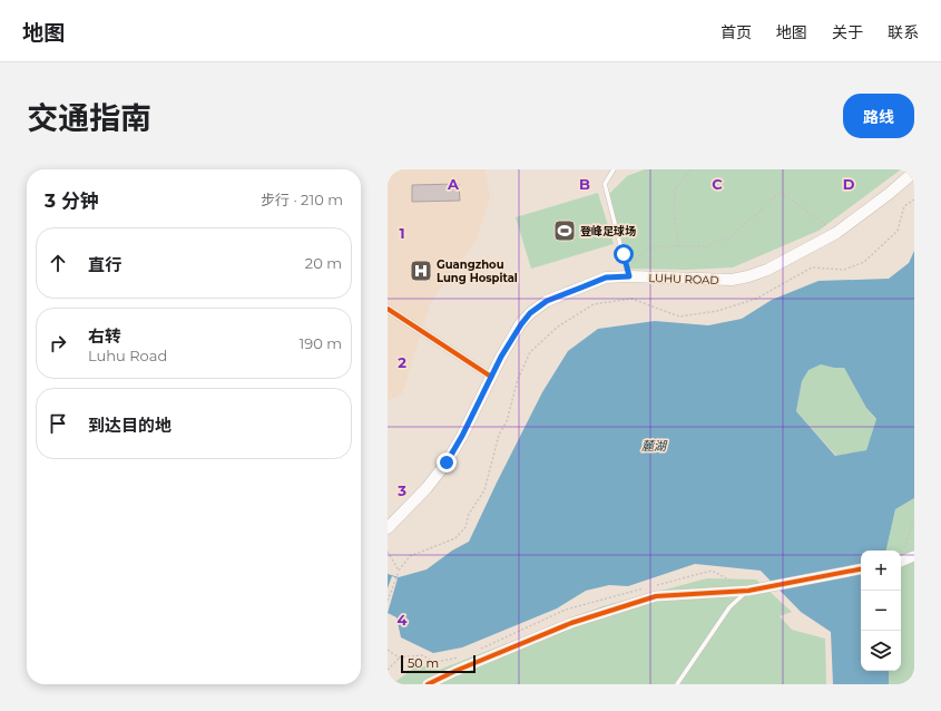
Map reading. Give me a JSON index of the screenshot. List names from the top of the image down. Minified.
{"streets":{"main road":["LUHU ROAD"]},"water":["麓湖"],"places":{"sports":["登峰足球场"],"hospital":["Guangzhou Lung Hospital"]},"scale_bar":"50 m","page":{"header":"地图","nav":["首页","地图","关于","联系"],"title":"交通指南","buttons":"路线","heading":["3 分钟","步行 · 210 m"],"list":[["直行","20 m"],["右转","Luhu Road","190 m"],"到达目的地"],"map_buttons":["+","−"],"scale":"50 m"},"grid":{"columns":["A","B","C","D"],"rows":["1","2","3","4"]}}
